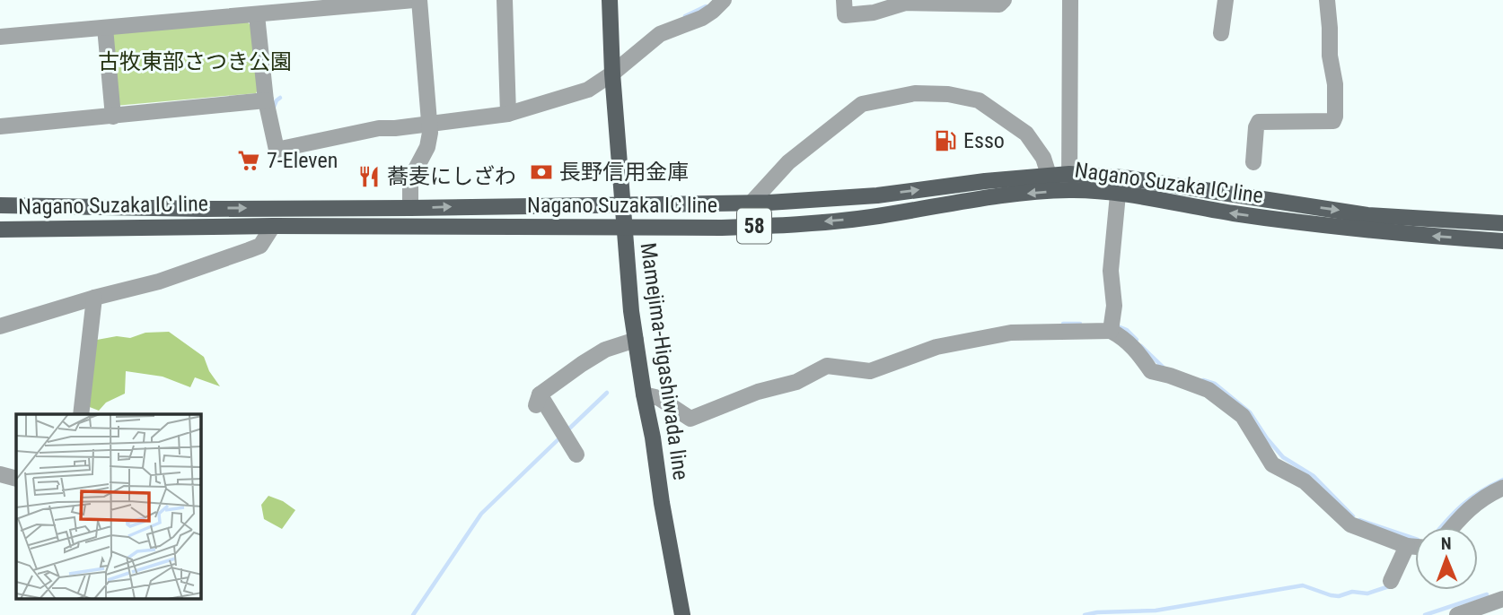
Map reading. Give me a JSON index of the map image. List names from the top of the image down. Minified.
{"streets":{"main road":["Nagano Suzaka IC line","58","Mamejima-Higashiwada line"]},"crossings":[["Nagano Suzaka IC line","Mamejima-Higashiwada line"]],"parks":["古牧東部さつき公園"],"places":{"fuel station":["Esso"],"supermarket":["7-Eleven"],"bank":["長野信用金庫"],"restaurant":["蕎麦にしざわ"]},"north":"top"}
